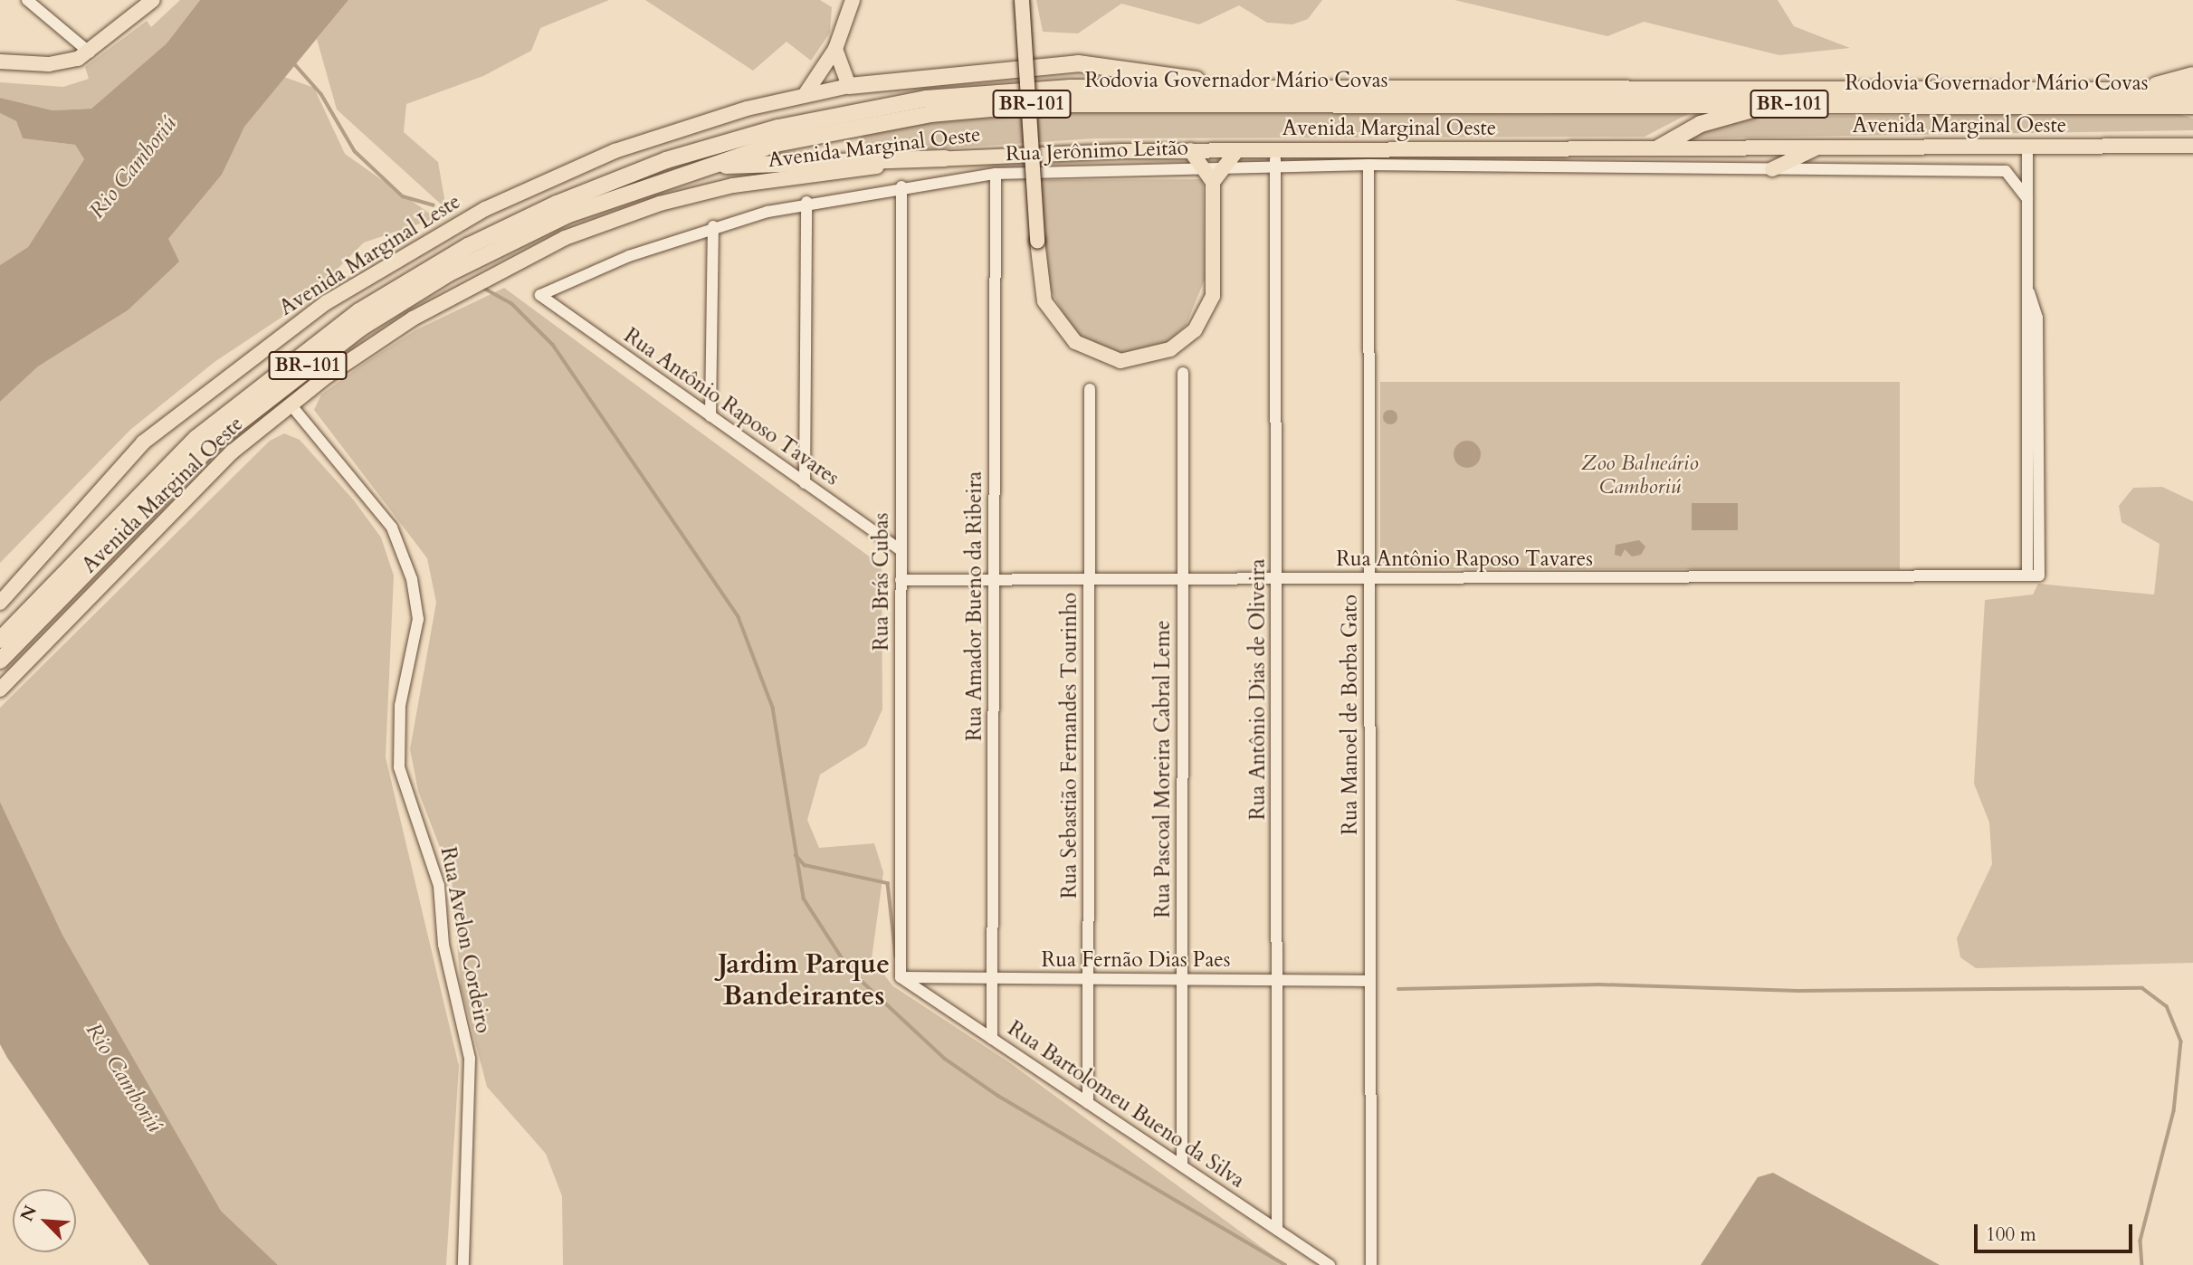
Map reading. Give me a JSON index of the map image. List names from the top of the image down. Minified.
{"streets":{"highway":["Rodovia Governador Mário Covas","BR-101"],"main road":["Avenida Marginal Oeste","Avenida Marginal Leste"],"street":["Rua Jerônimo Leitão","Rua Antônio Raposo Tavares","Rua Brás Cubas","Rua Amador Bueno da Ribeira","Rua Antônio Dias de Oliveira","Rua Manoel de Borba Gato","Rua Sebastião Fernandes Tourinho","Rua Pascoal Moreira Cabral Leme","Rua Avelon Cordeiro","Rua Fernão Dias Paes","Rua Bartolomeu Bueno da Silva"]},"crossings":[["Avenida Marginal Oeste","Rua Antônio Dias de Oliveira"],["Avenida Marginal Oeste","Rua Avelon Cordeiro"],["Rua Jerônimo Leitão","Rua Antônio Raposo Tavares"],["Rua Jerônimo Leitão","Rua Brás Cubas"],["Rua Jerônimo Leitão","Rua Amador Bueno da Ribeira"],["Rua Jerônimo Leitão","Rua Antônio Dias de Oliveira"],["Rua Jerônimo Leitão","Rua Manoel de Borba Gato"],["Rua Antônio Raposo Tavares","Rua Brás Cubas"],["Rua Antônio Raposo Tavares","Rua Amador Bueno da Ribeira"],["Rua Antônio Raposo Tavares","Rua Antônio Dias de Oliveira"],["Rua Antônio Raposo Tavares","Rua Manoel de Borba Gato"],["Rua Antônio Raposo Tavares","Rua Sebastião Fernandes Tourinho"],["Rua Antônio Raposo Tavares","Rua Pascoal Moreira Cabral Leme"],["Rua Brás Cubas","Rua Fernão Dias Paes"],["Rua Brás Cubas","Rua Bartolomeu Bueno da Silva"],["Rua Amador Bueno da Ribeira","Rua Fernão Dias Paes"],["Rua Amador Bueno da Ribeira","Rua Bartolomeu Bueno da Silva"],["Rua Antônio Dias de Oliveira","Rua Fernão Dias Paes"],["Rua Antônio Dias de Oliveira","Rua Bartolomeu Bueno da Silva"],["Rua Manoel de Borba Gato","Rua Fernão Dias Paes"],["Rua Sebastião Fernandes Tourinho","Rua Fernão Dias Paes"],["Rua Sebastião Fernandes Tourinho","Rua Bartolomeu Bueno da Silva"],["Rua Pascoal Moreira Cabral Leme","Rua Fernão Dias Paes"],["Rua Pascoal Moreira Cabral Leme","Rua Bartolomeu Bueno da Silva"],["Rua Fernão Dias Paes","Rua Bartolomeu Bueno da Silva"]],"districts":["Jardim Parque Bandeirantes"],"water":["Rio Camboriú"],"parks":["Zoo Balneário Camboriú"],"scale_bar":"100 m","north":"top left"}
